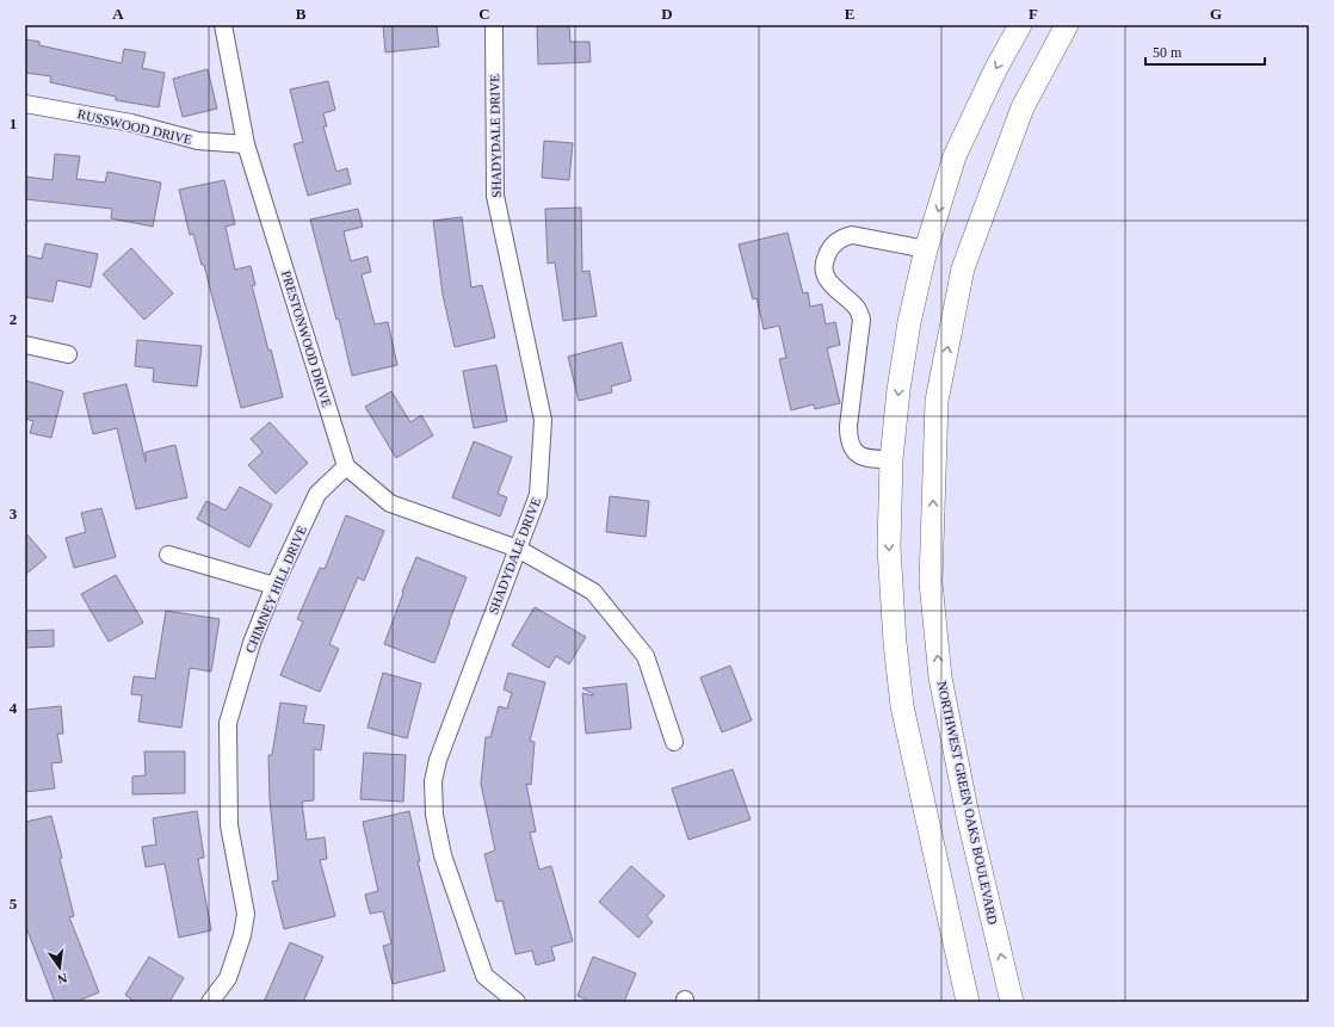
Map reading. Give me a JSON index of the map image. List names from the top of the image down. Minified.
{"streets":{"main road":["NORTHWEST GREEN OAKS BOULEVARD"],"street":["RUSSWOOD DRIVE","SHADYDALE DRIVE","PRESTONWOOD DRIVE","CHIMNEY HILL DRIVE"]},"crossings":[["RUSSWOOD DRIVE","PRESTONWOOD DRIVE"],["PRESTONWOOD DRIVE","CHIMNEY HILL DRIVE"]],"scale_bar":"50 m","north":"bottom","grid":{"columns":["A","B","C","D","E","F","G"],"rows":["1","2","3","4","5"]}}
